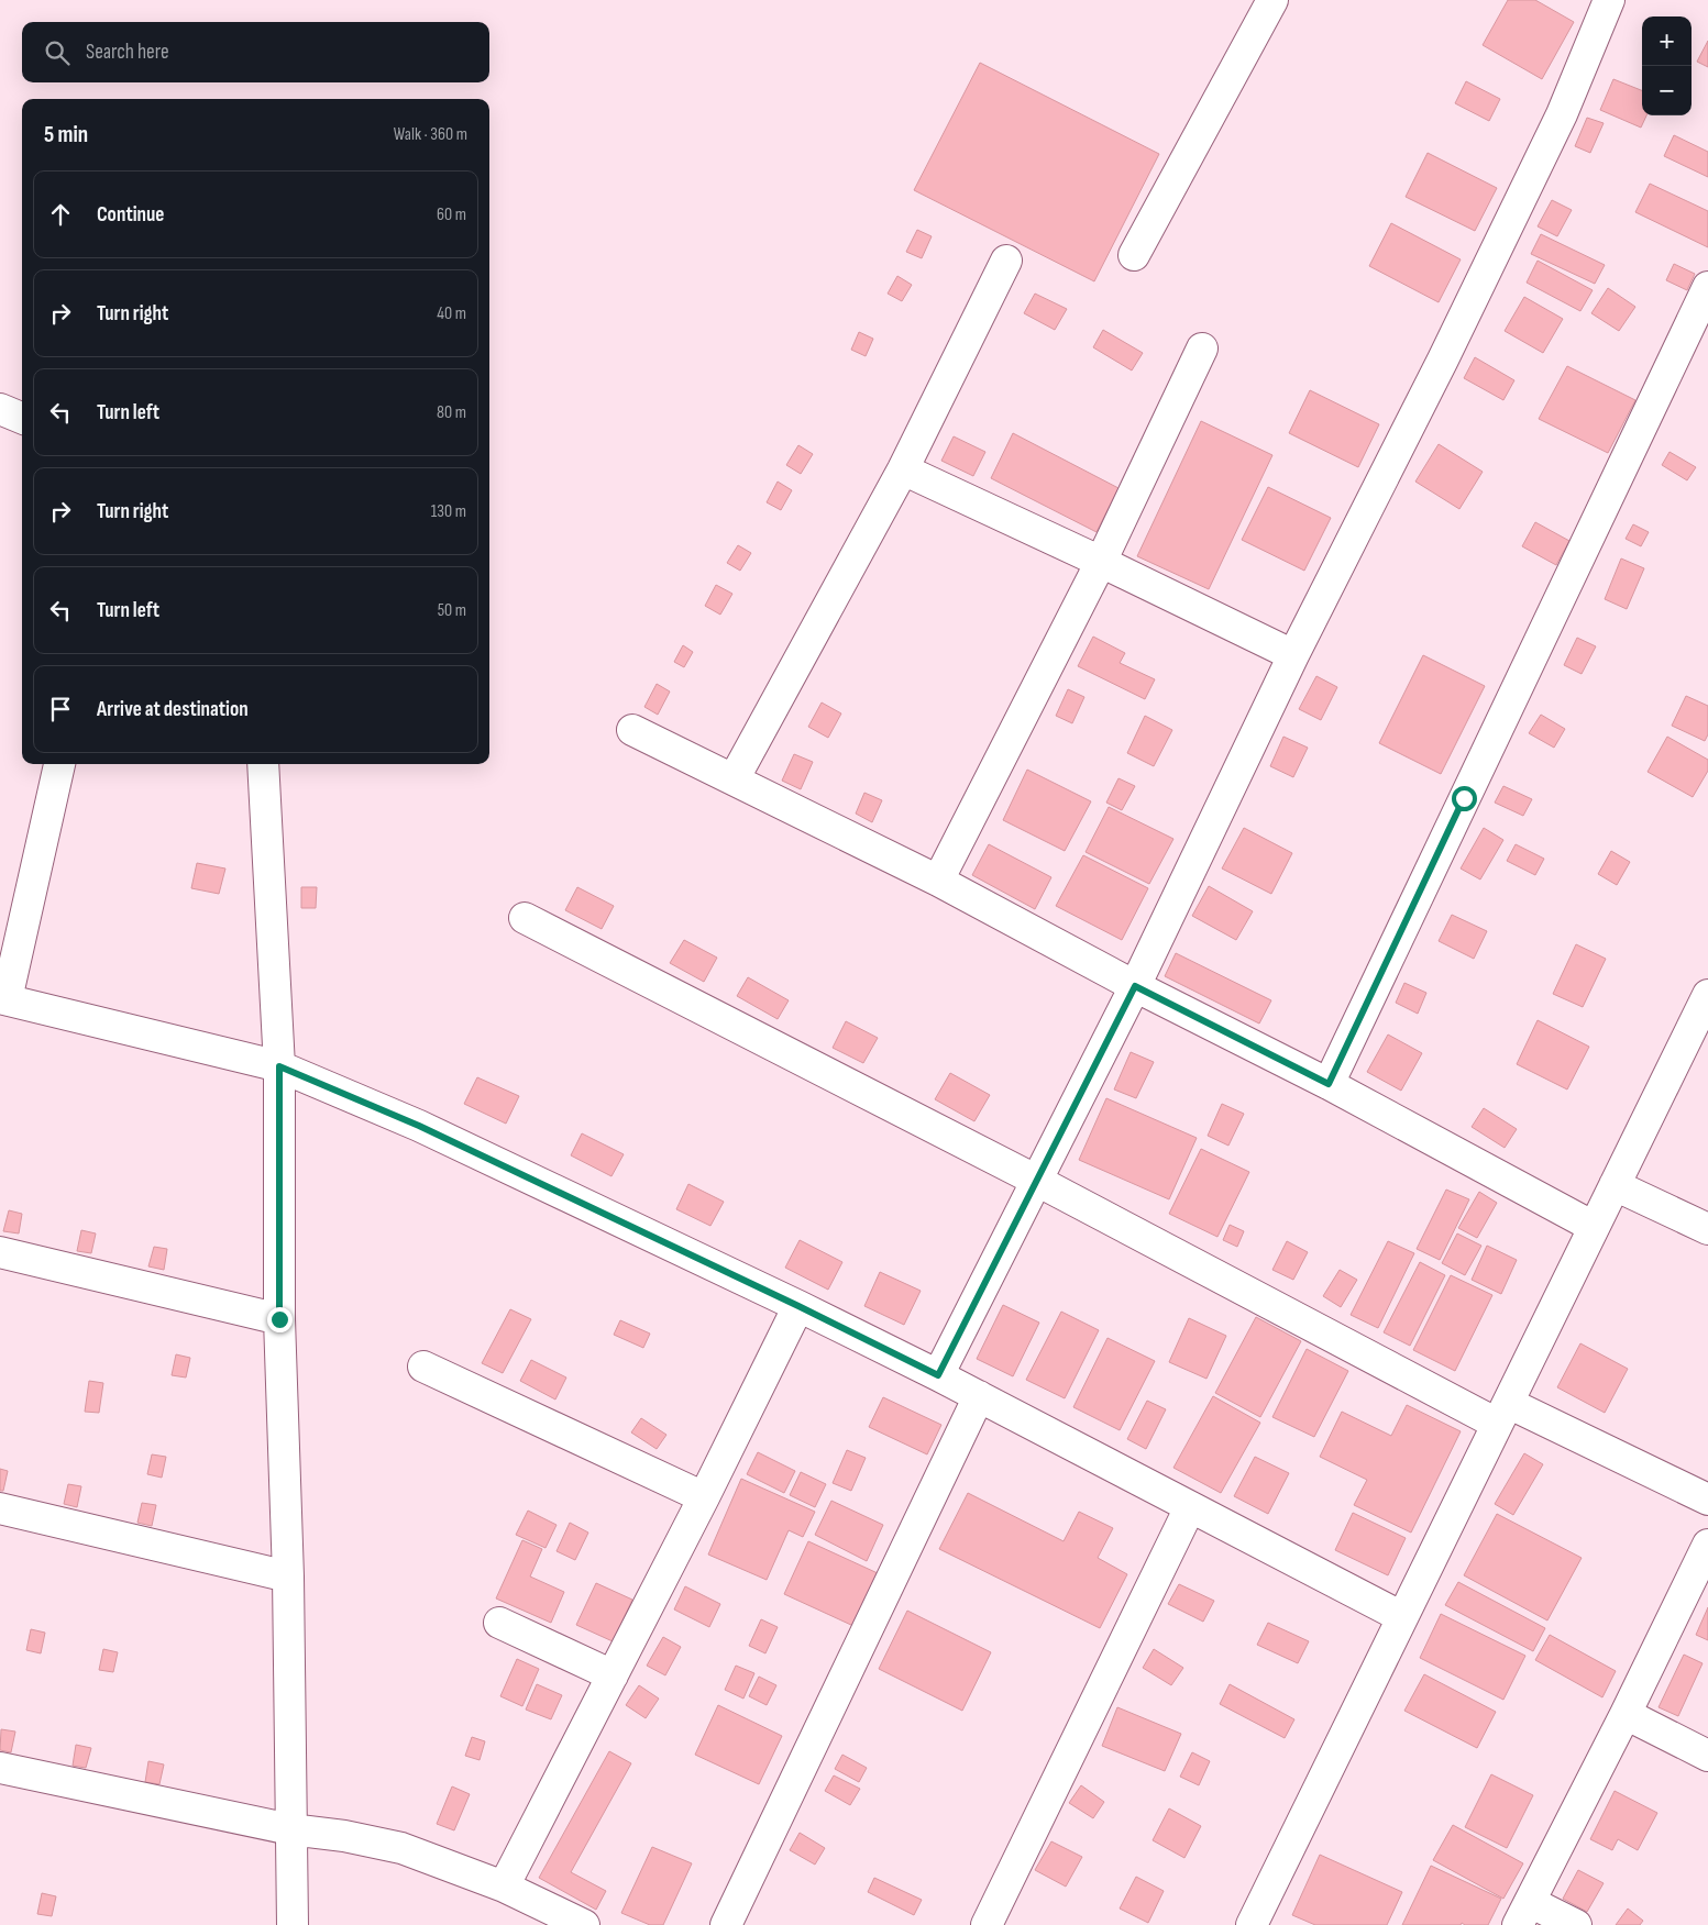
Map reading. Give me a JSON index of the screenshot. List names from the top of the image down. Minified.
{"page":{"map_buttons":["+","−"],"search":"Search here","heading":["5 min","Walk · 360 m"],"list":[["Continue","60 m"],["Turn right","40 m"],["Turn left","80 m"],["Turn right","130 m"],["Turn left","50 m"],"Arrive at destination"]}}
